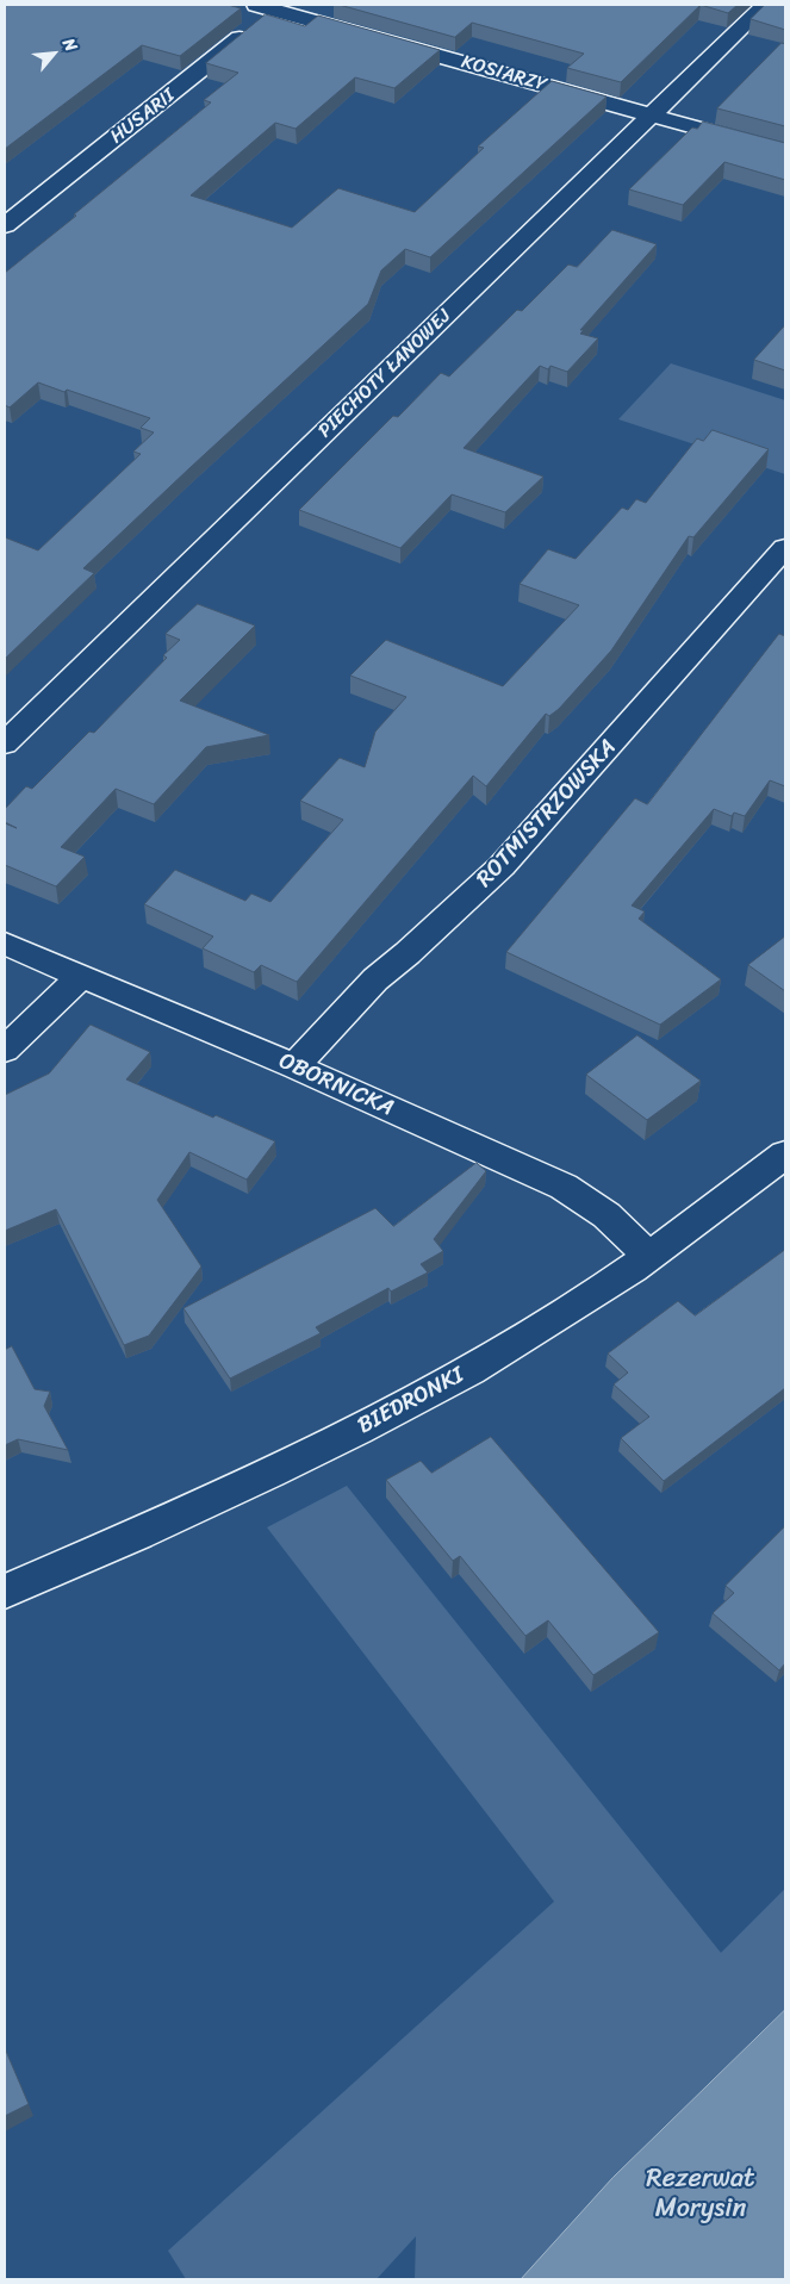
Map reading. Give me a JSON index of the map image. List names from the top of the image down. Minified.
{"streets":{"street":["KOSIARZY","HUSARII","PIECHOTY ŁANOWEJ","ROTMISTRZOWSKA","OBORNICKA","BIEDRONKI"]},"crossings":[["KOSIARZY","HUSARII"],["KOSIARZY","PIECHOTY ŁANOWEJ"],["ROTMISTRZOWSKA","OBORNICKA"],["OBORNICKA","BIEDRONKI"]],"parks":["Rezerwat Morysin"],"north":"top right"}
